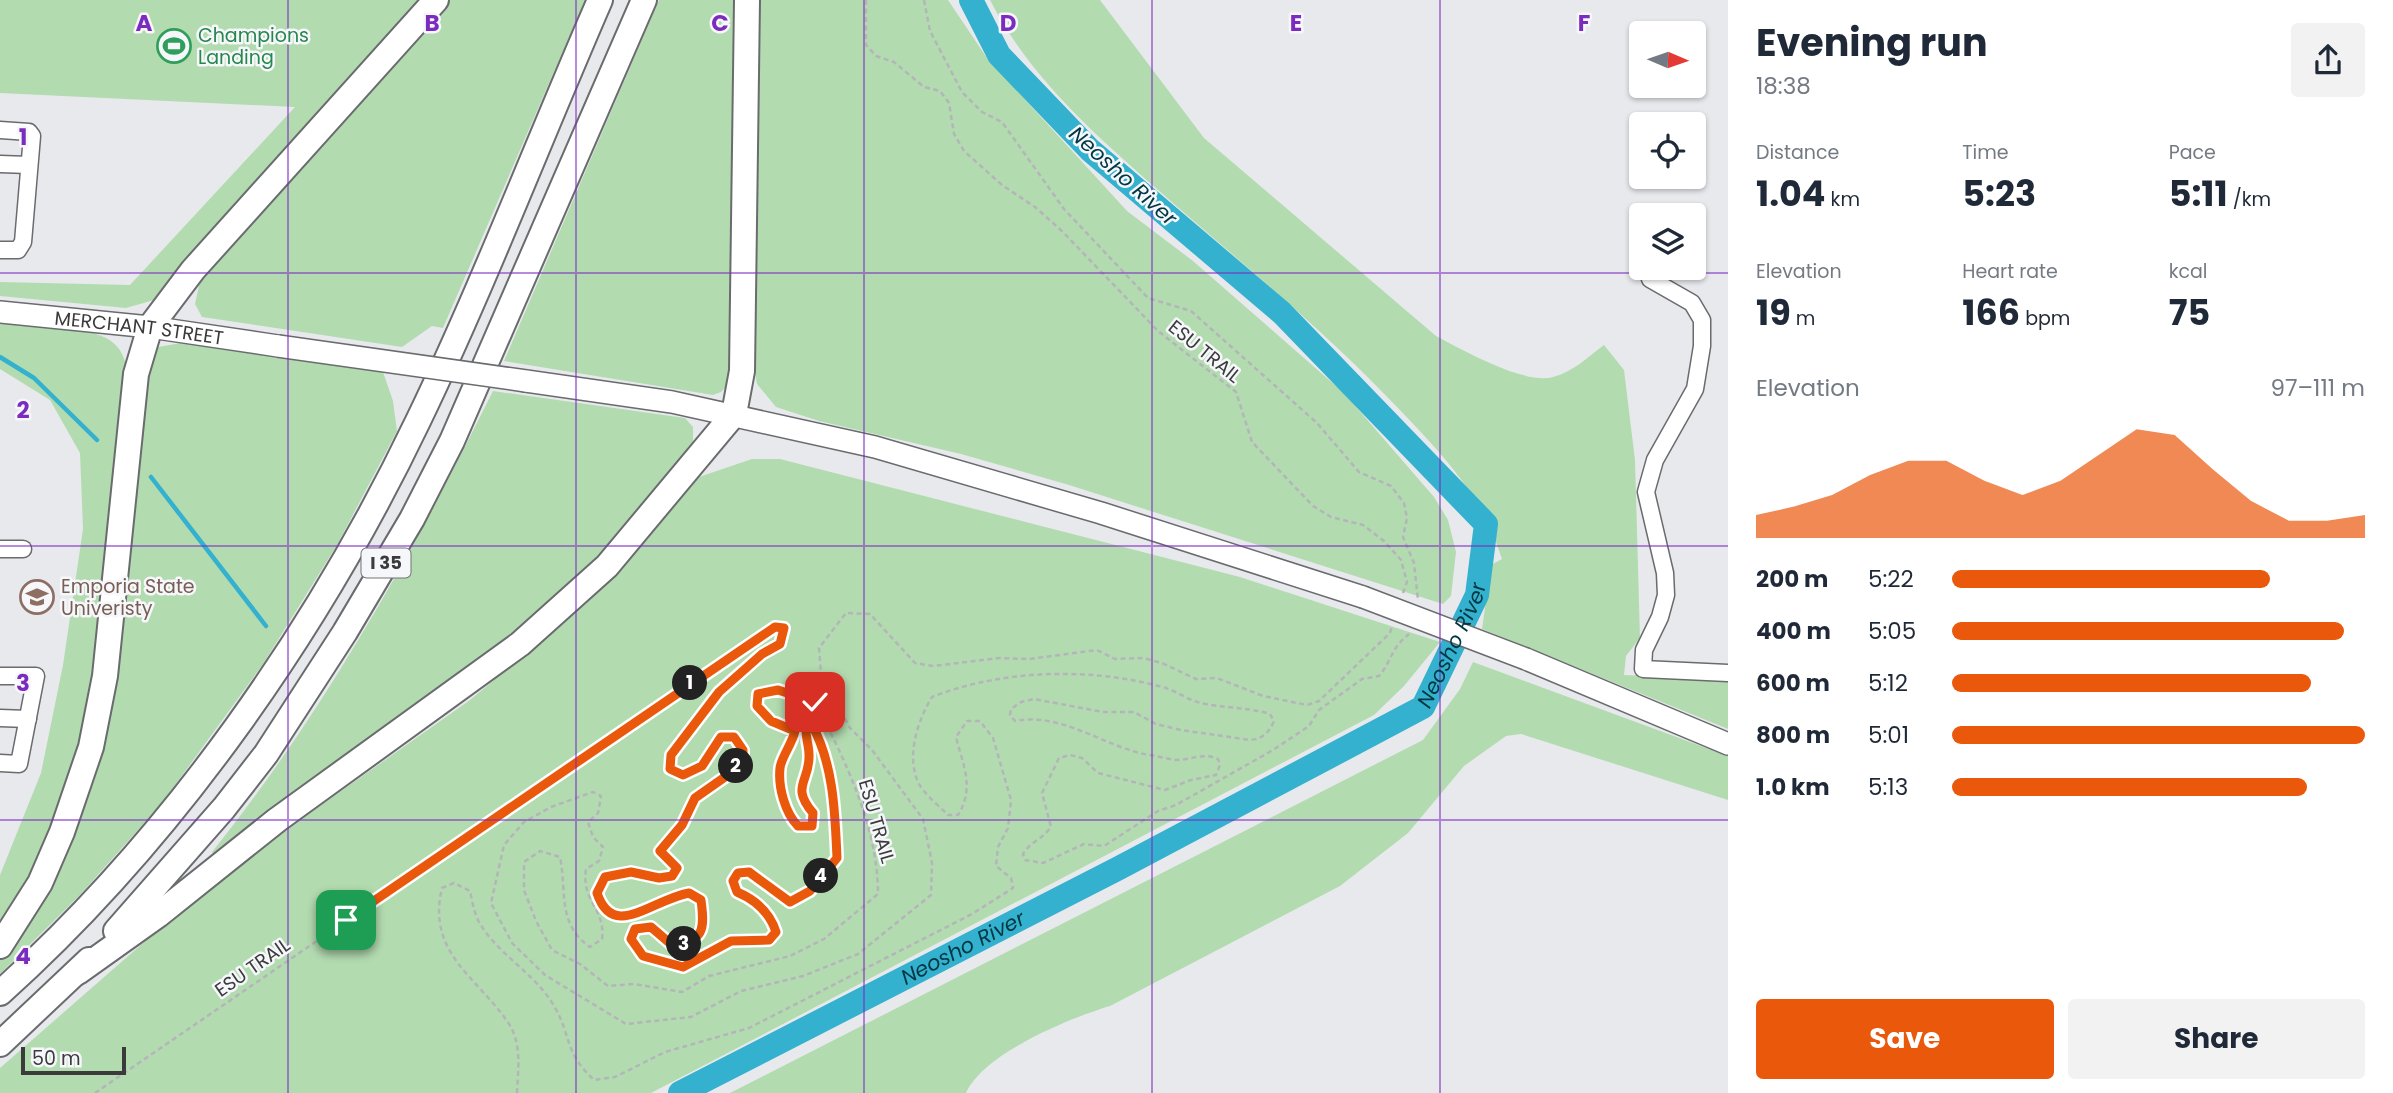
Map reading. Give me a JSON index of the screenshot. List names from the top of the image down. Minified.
{"streets":{"highway":["I 35"],"main road":["MERCHANT STREET"],"path":["ESU TRAIL"]},"water":["Neosho River"],"places":{"sports":["Champions Landing"],"school or university":["Emporia State Univeristy"]},"scale_bar":"50 m","north":"right","page":{"heading":["Evening run","18:38"],"stats":[["Distance","1.04 km"],["Time","5:23"],["Pace","5:11 /km"],["Elevation","19 m"],["Heart rate","166 bpm"],["kcal","75"]],"chart":["Elevation","97–111 m"],"list":[{"name":"200 m","note":"5:22"},{"name":"400 m","note":"5:05"},{"name":"600 m","note":"5:12"},{"name":"800 m","note":"5:01"},{"name":"1.0 km","note":"5:13"}],"pins":["1","2","4","3"],"buttons":["Save","Share"],"scale":"50 m"},"grid":{"columns":["A","B","C","D","E","F"],"rows":["1","2","3","4"]}}
